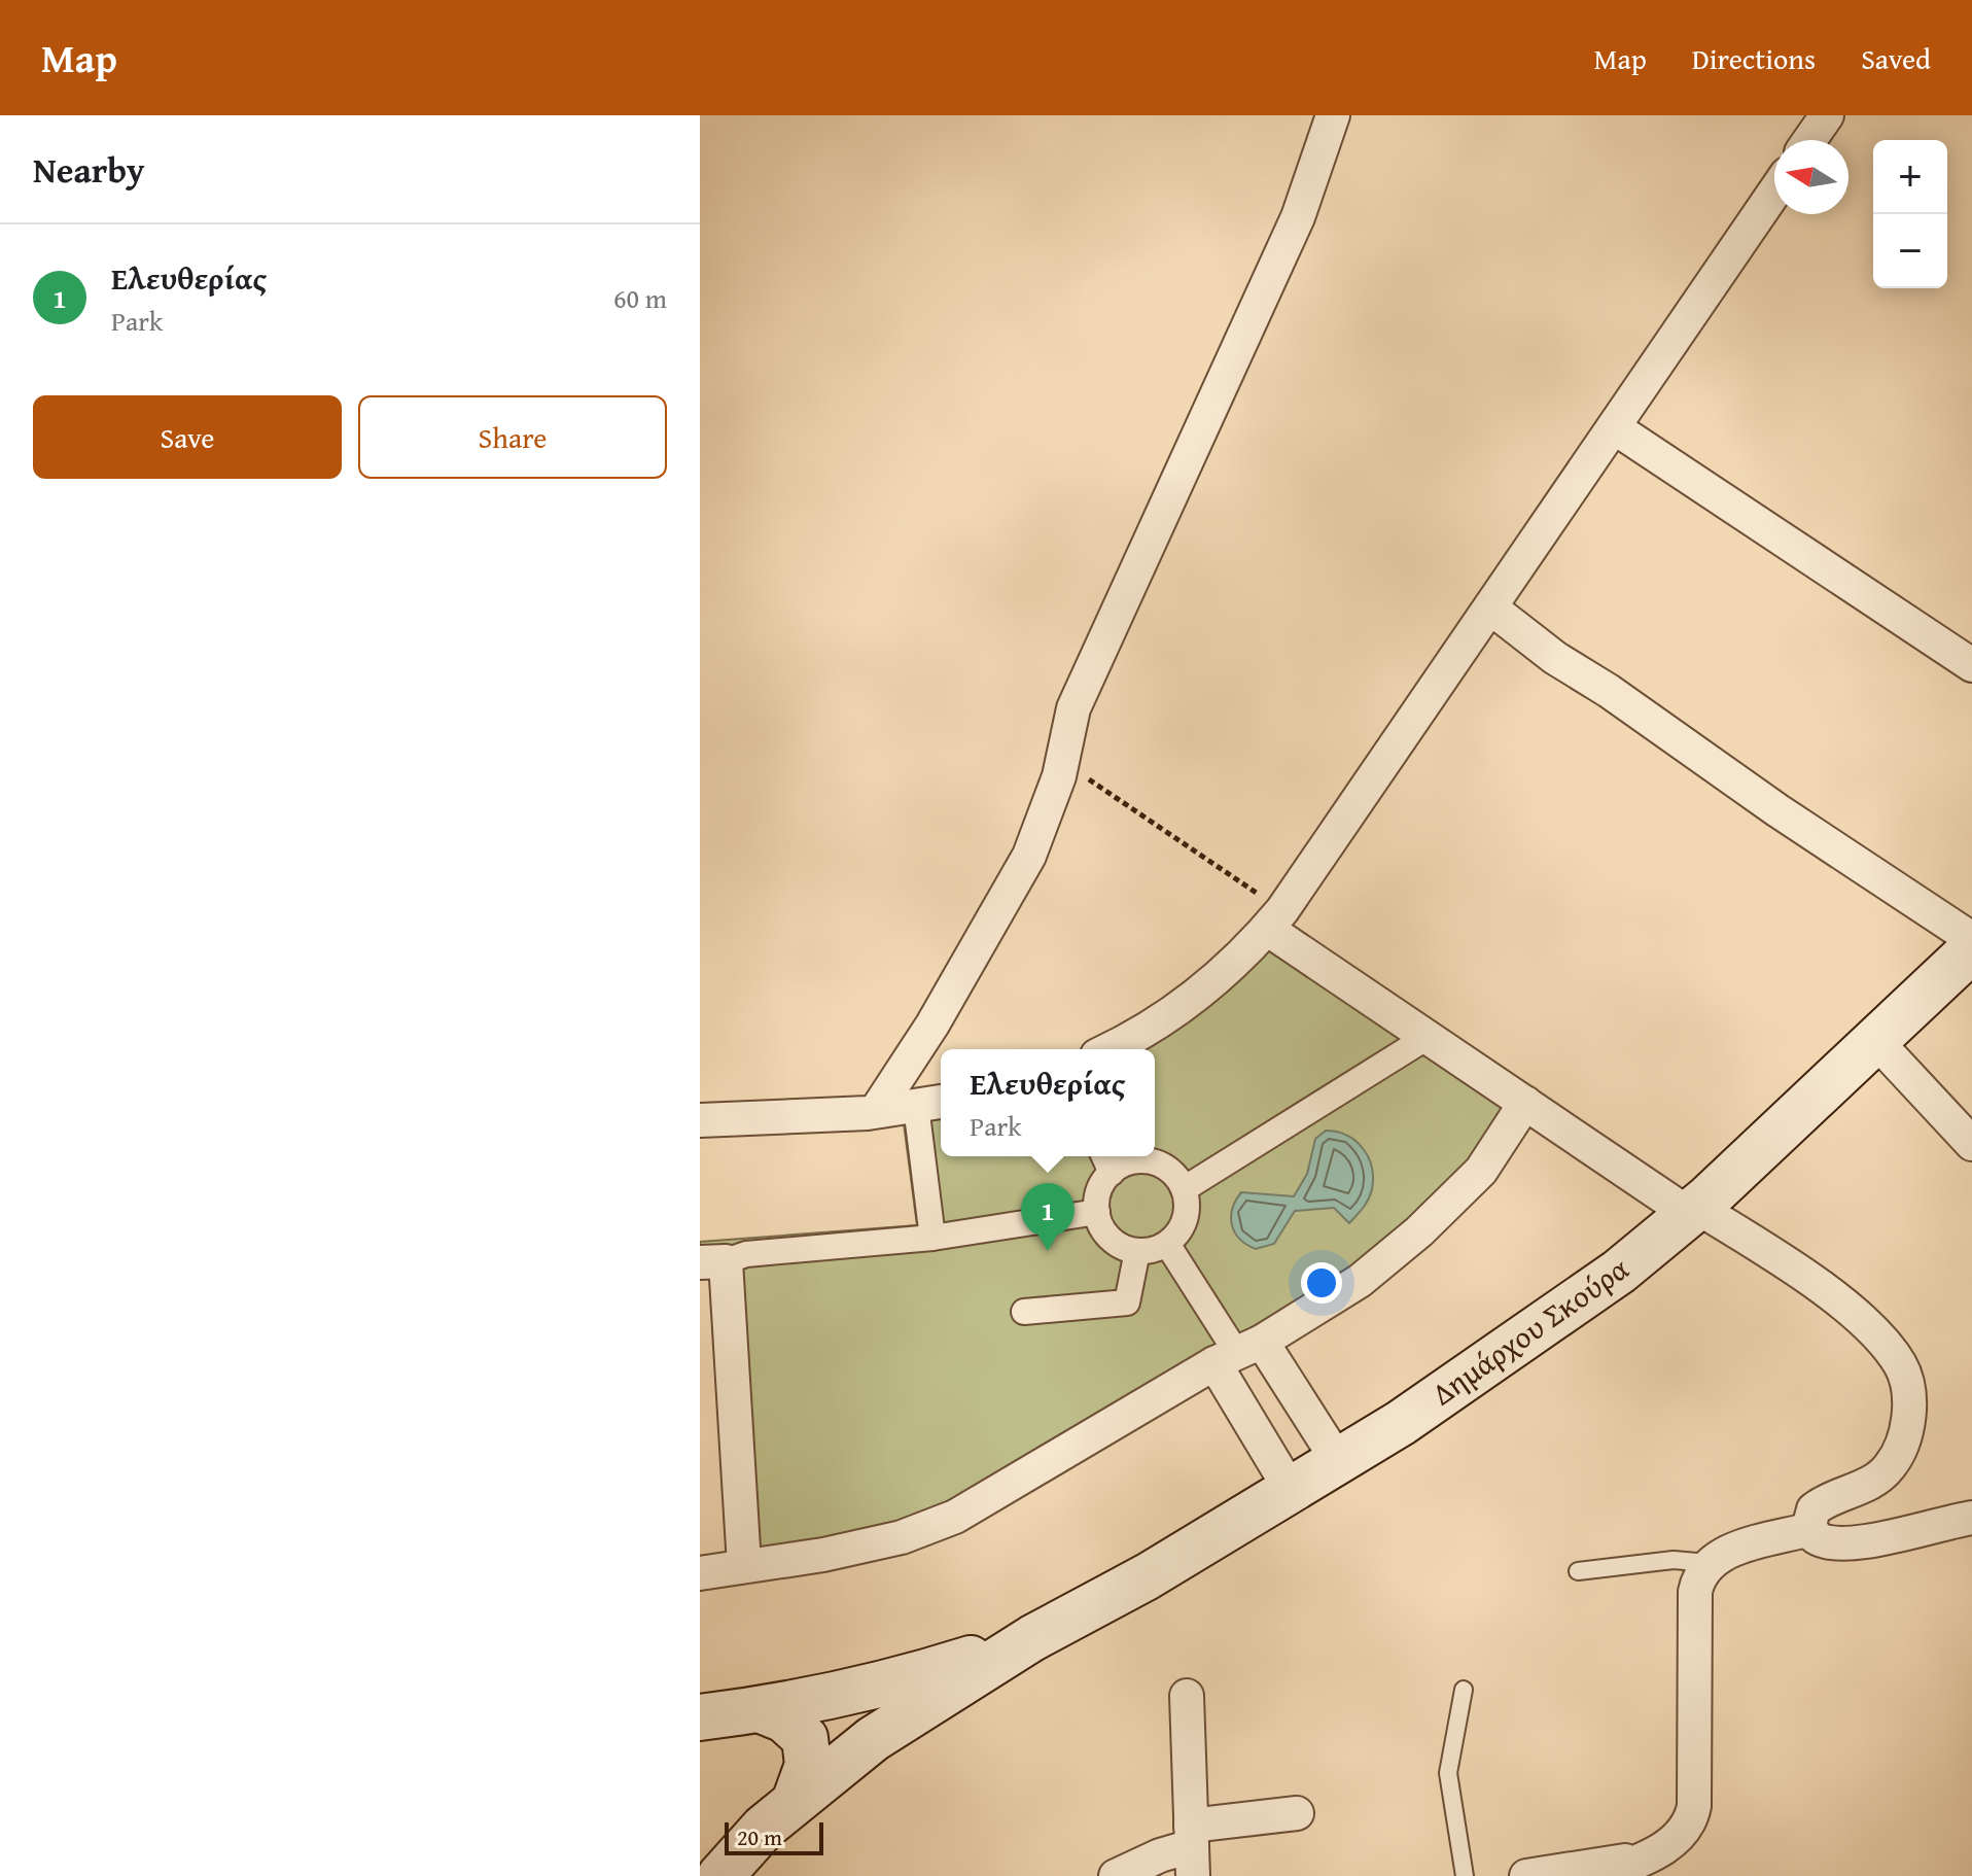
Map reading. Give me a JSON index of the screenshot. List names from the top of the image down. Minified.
{"streets":{"main road":["Δημάρχου Σκούρα"]},"scale_bar":"20 m","north":"left","page":{"header":"Map","nav":["Map","Directions","Saved"],"heading":"Nearby","map_buttons":["+","−"],"list":[{"mark":"1","name":"Ελευθερίας","note":"Park","value":"60 m"}],"buttons":["Save","Share"],"popup":["Ελευθερίας","Park"],"pins":"1","scale":"20 m"}}
